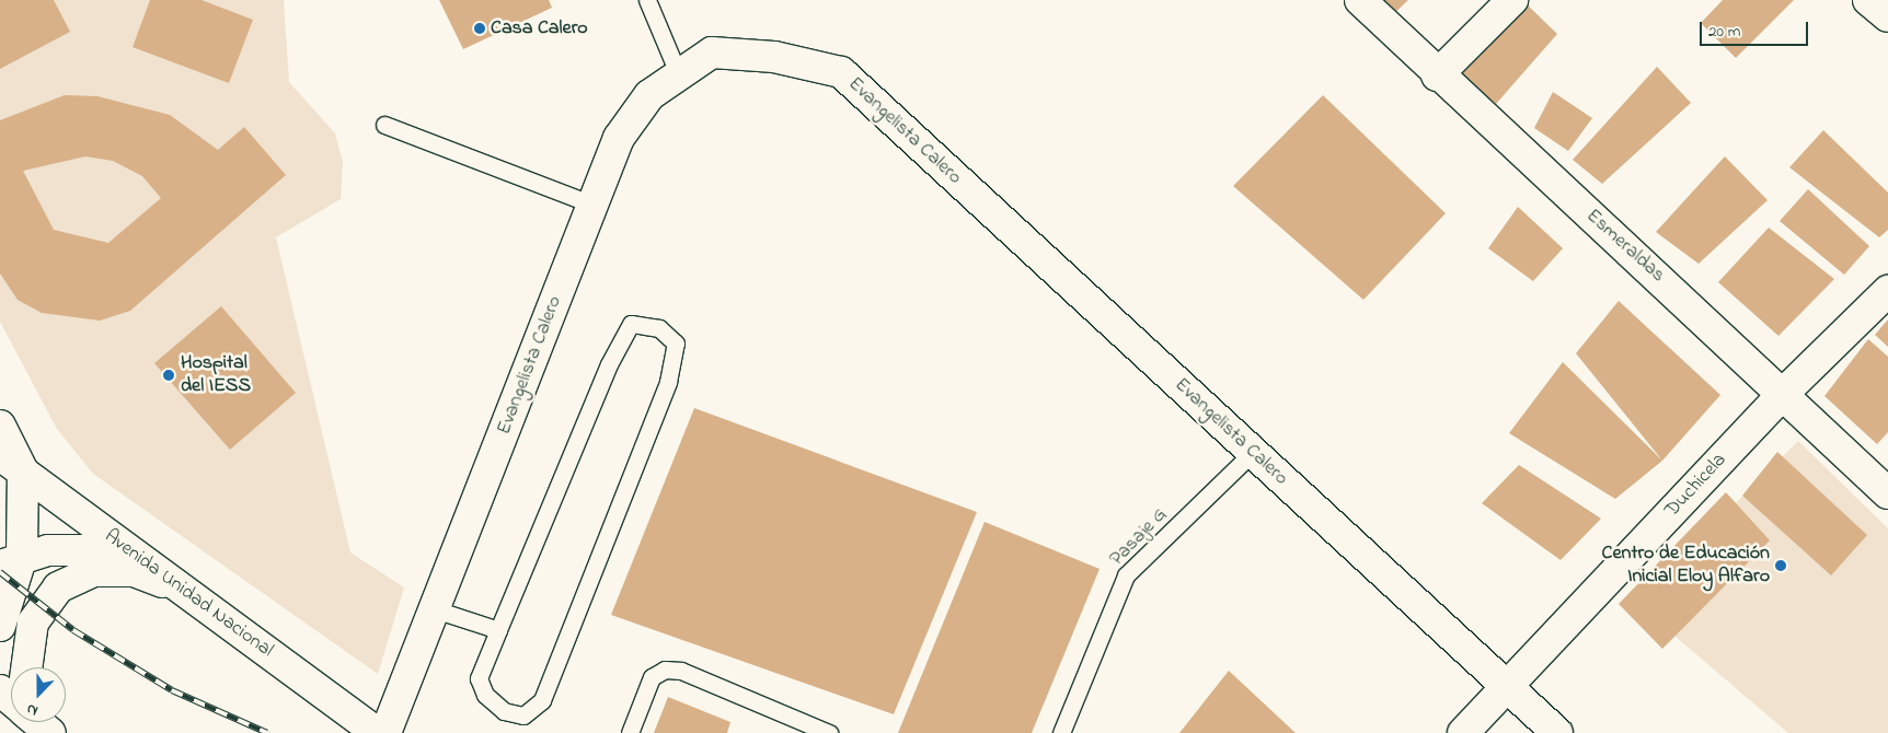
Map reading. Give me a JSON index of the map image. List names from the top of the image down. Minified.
{"streets":{"street":["Evangelista Calero","Esmeraldas","Duchicela","Avenida Unidad Nacional"],"lane":["Pasaje G"]},"crossings":[["Evangelista Calero","Duchicela"],["Evangelista Calero","Pasaje G"],["Esmeraldas","Duchicela"]],"places":["Casa Calero","Hospital del IESS","Centro de Educación Inicial Eloy Alfaro"],"scale_bar":"20 m","north":"bottom"}
